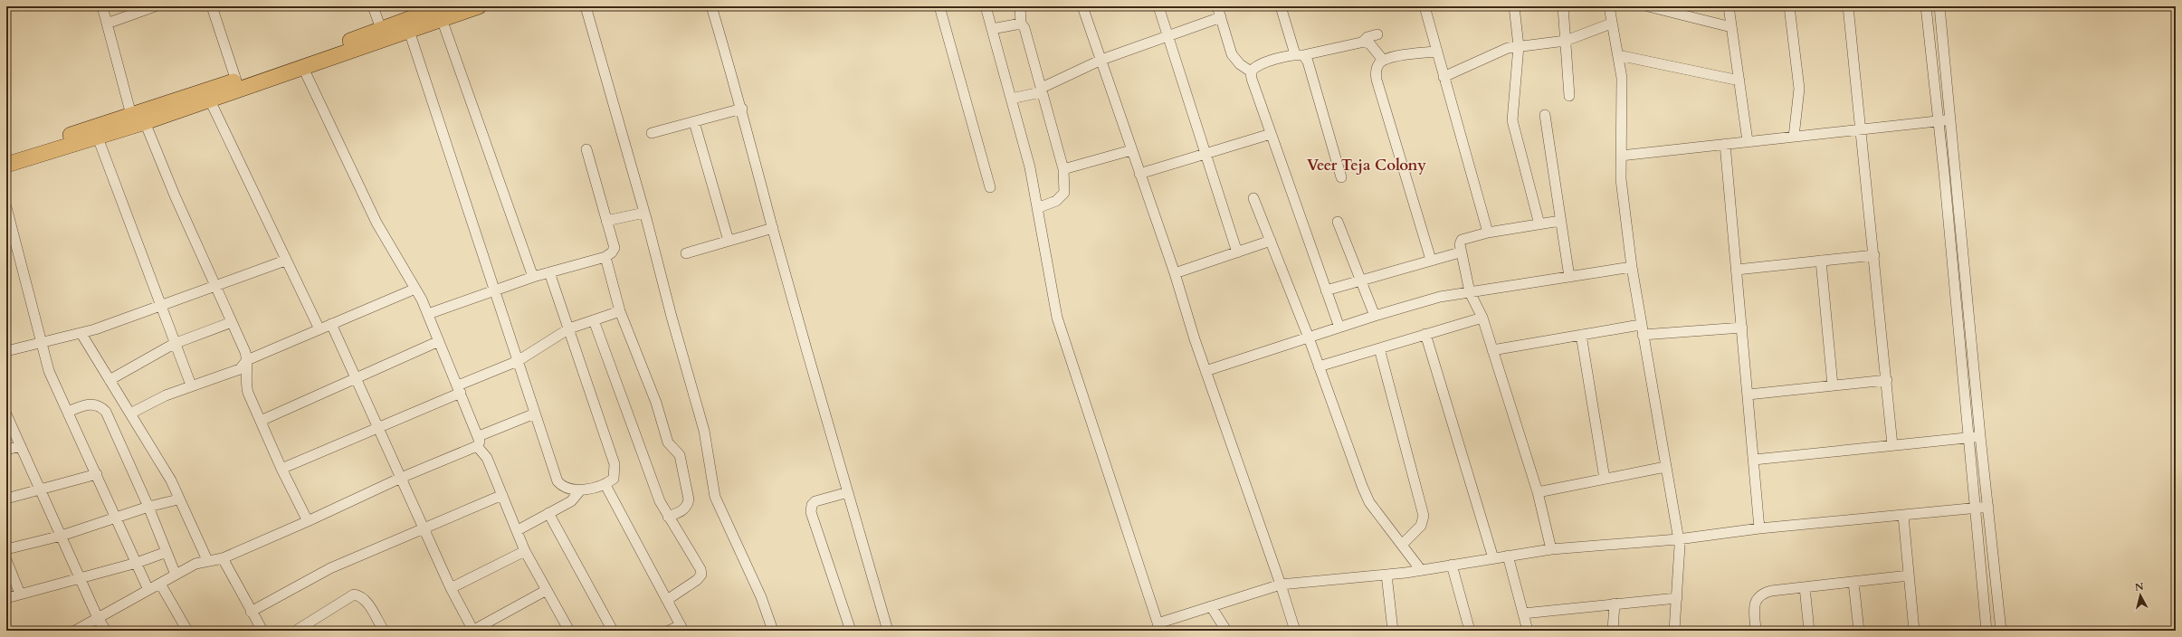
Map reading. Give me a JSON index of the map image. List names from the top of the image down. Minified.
{"districts":["Veer Teja Colony"],"north":"top"}
